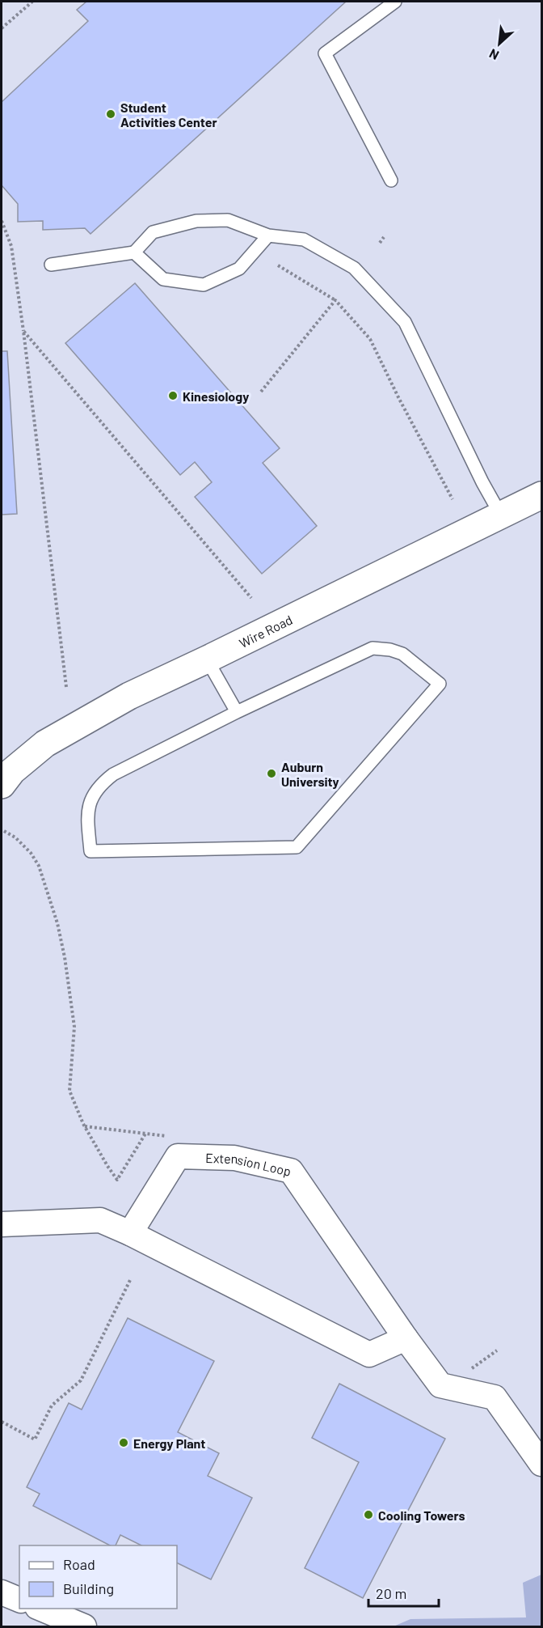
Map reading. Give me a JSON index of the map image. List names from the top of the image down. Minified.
{"streets":{"street":["Wire Road","Extension Loop"]},"places":["Student Activities Center","Kinesiology","Auburn University","Energy Plant","Cooling Towers"],"legend":["Road","Building"],"scale_bar":"20 m","north":"bottom left"}
